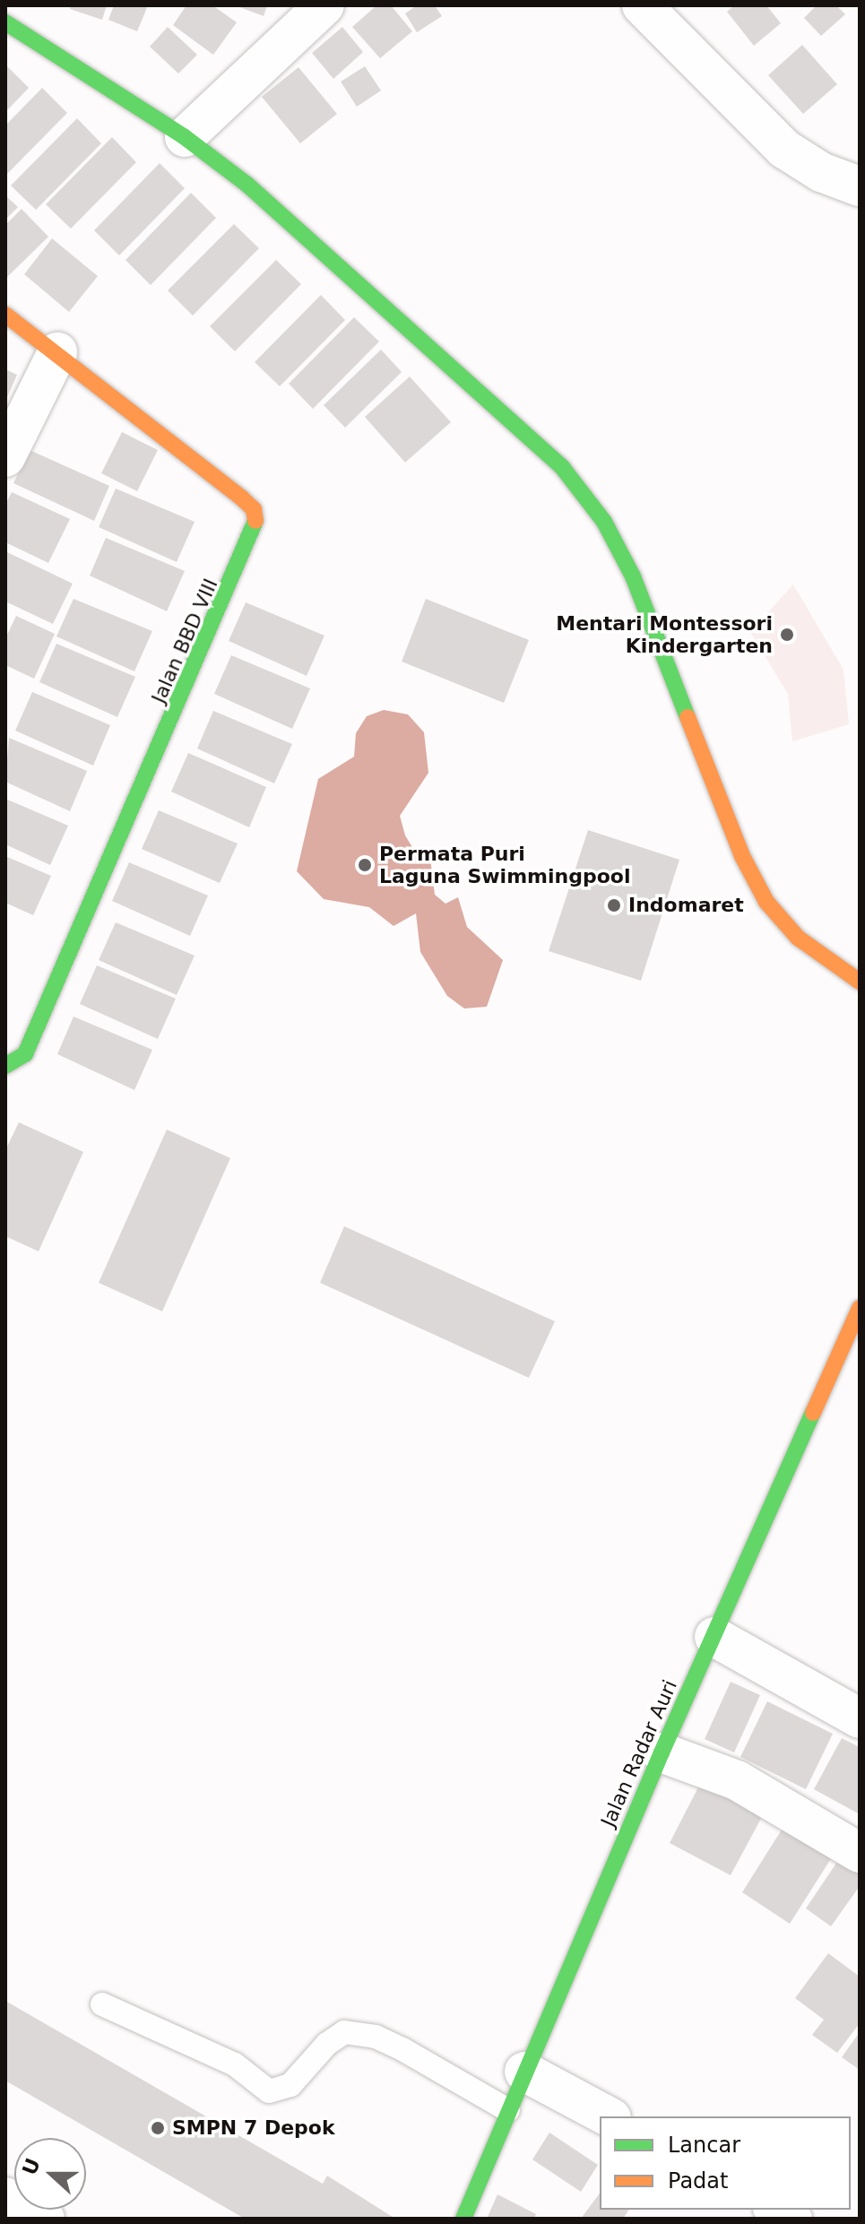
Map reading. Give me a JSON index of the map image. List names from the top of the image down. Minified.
{"streets":{"street":["Jalan BBD VIII","Jalan Radar Auri"]},"places":["Mentari Montessori Kindergarten","Permata Puri Laguna Swimmingpool","Indomaret","SMPN 7 Depok"],"legend":["Lancar","Padat"],"north":"left"}
